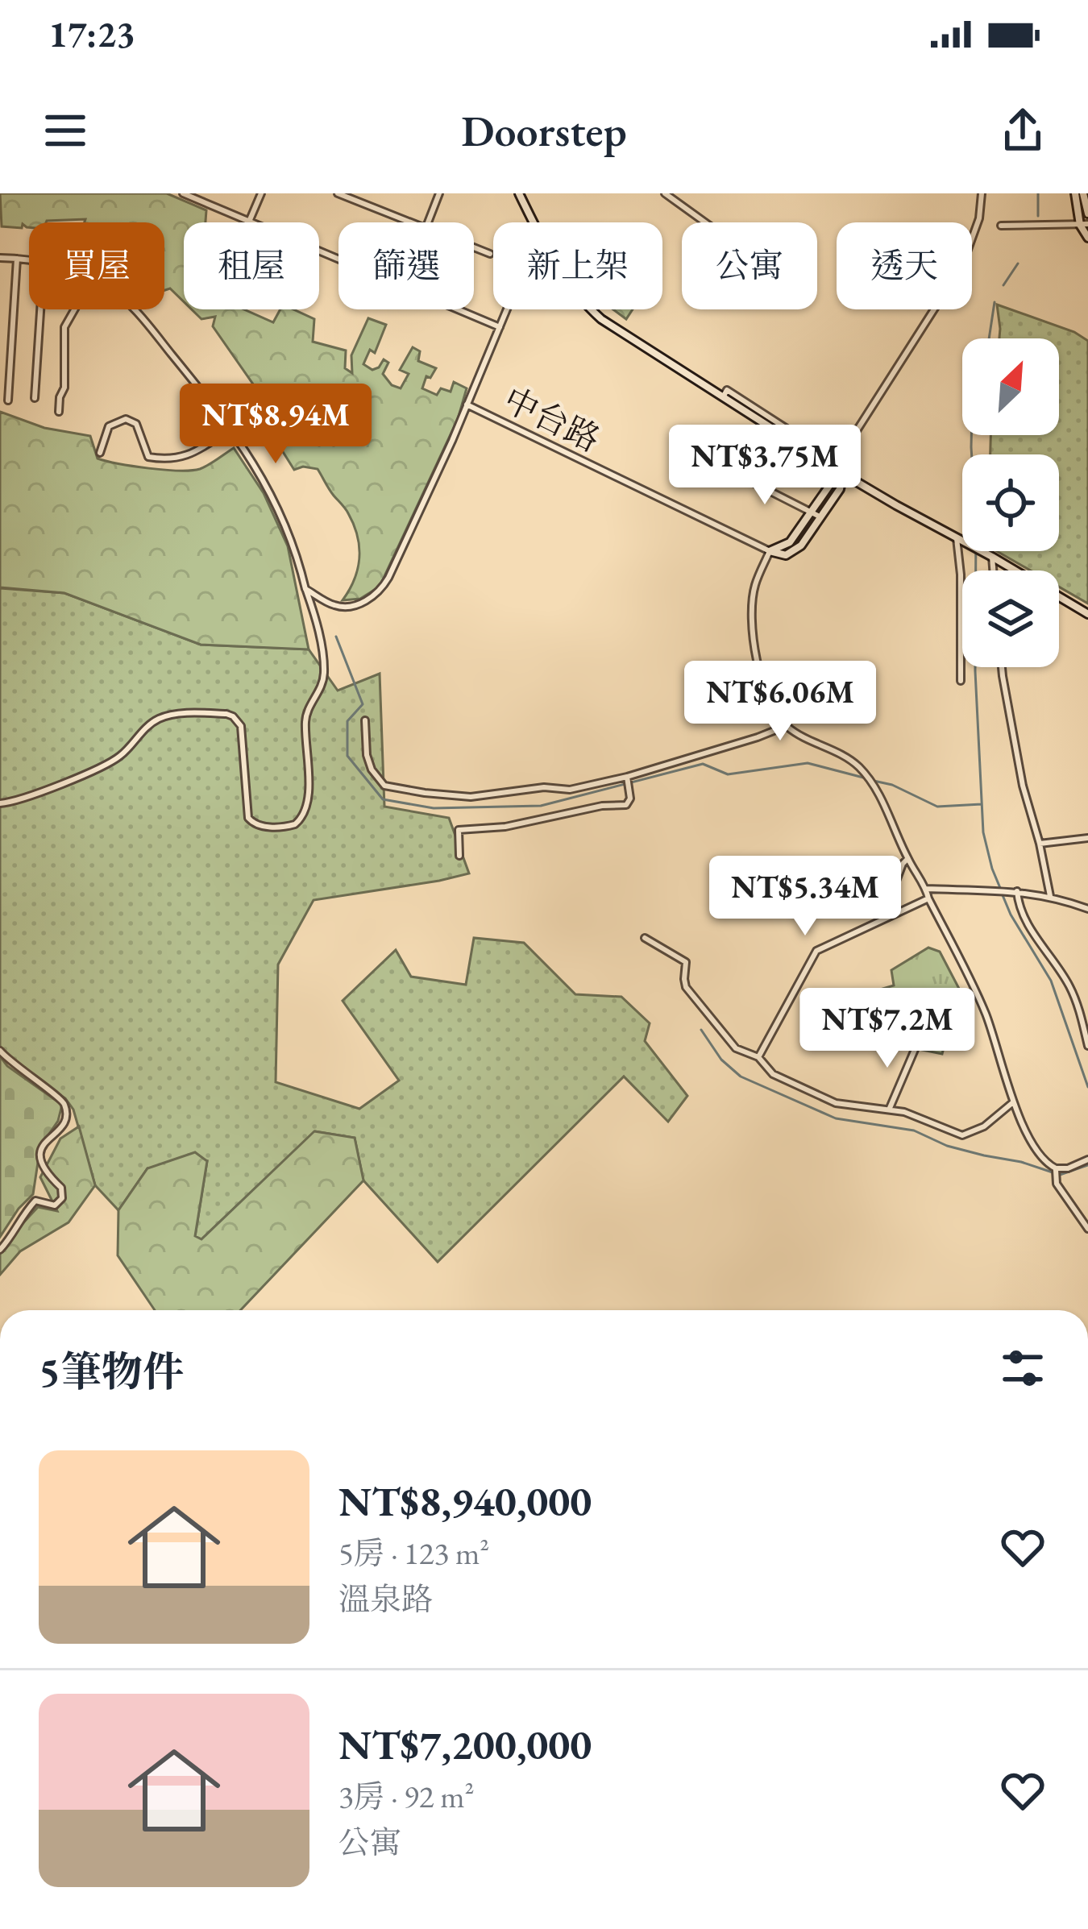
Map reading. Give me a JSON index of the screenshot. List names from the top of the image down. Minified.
{"streets":{"street":["中台路"]},"north":"top right","page":{"status":"17:23","header":"Doorstep","chip":["買屋","租屋","篩選","新上架","公寓","透天"],"price":["NT$8.94M","NT$3.75M","NT$6.06M","NT$5.34M","NT$7.2M"],"heading":"5筆物件","list":[{"name":"NT$8,940,000","note":"5房 · 123 m² · 溫泉路"},{"name":"NT$7,200,000","note":"3房 · 92 m² · 公寓"}]}}
